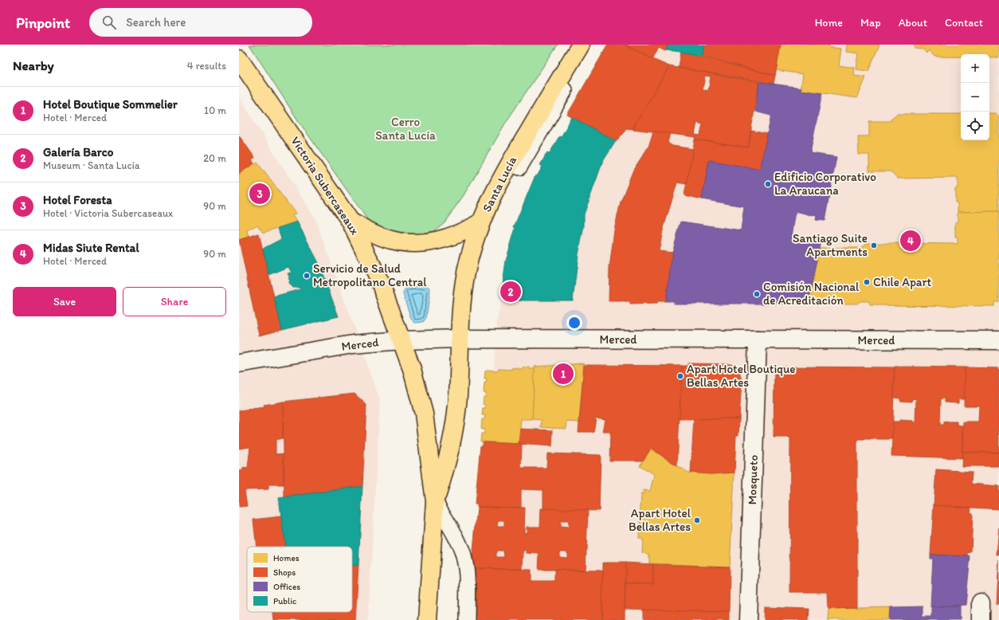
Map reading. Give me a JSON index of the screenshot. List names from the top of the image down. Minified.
{"streets":{"main road":["Santa Lucía","Victoria Subercaseaux"],"street":["Merced","Mosqueto"]},"crossings":[["Santa Lucía","Victoria Subercaseaux"],["Santa Lucía","Merced"],["Victoria Subercaseaux","Merced"],["Merced","Mosqueto"]],"parks":["Cerro Santa Lucía"],"places":["Edificio Corporativo La Araucana","Santiago Suite Apartments","Servicio de Salud Metropolitano Central","Chile Apart","Comisión Nacional de Acreditación","Apart Hotel Boutique Bellas Artes","Apart Hotel Bellas Artes"],"legend":["Homes","Shops","Offices","Public"],"page":{"header":"Pinpoint","search":"Search here","nav":["Home","Map","About","Contact"],"heading":["Nearby","4 results"],"map_buttons":["+","−"],"list":[{"mark":"1","name":"Hotel Boutique Sommelier","note":"Hotel · Merced","value":"10 m"},{"mark":"2","name":"Galería Barco","note":"Museum · Santa Lucía","value":"20 m"},{"mark":"3","name":"Hotel Foresta","note":"Hotel · Victoria Subercaseaux","value":"90 m"},{"mark":"4","name":"Midas Siute Rental","note":"Hotel · Merced","value":"90 m"}],"pins":["3","4","2","1"],"buttons":["Save","Share"]}}
